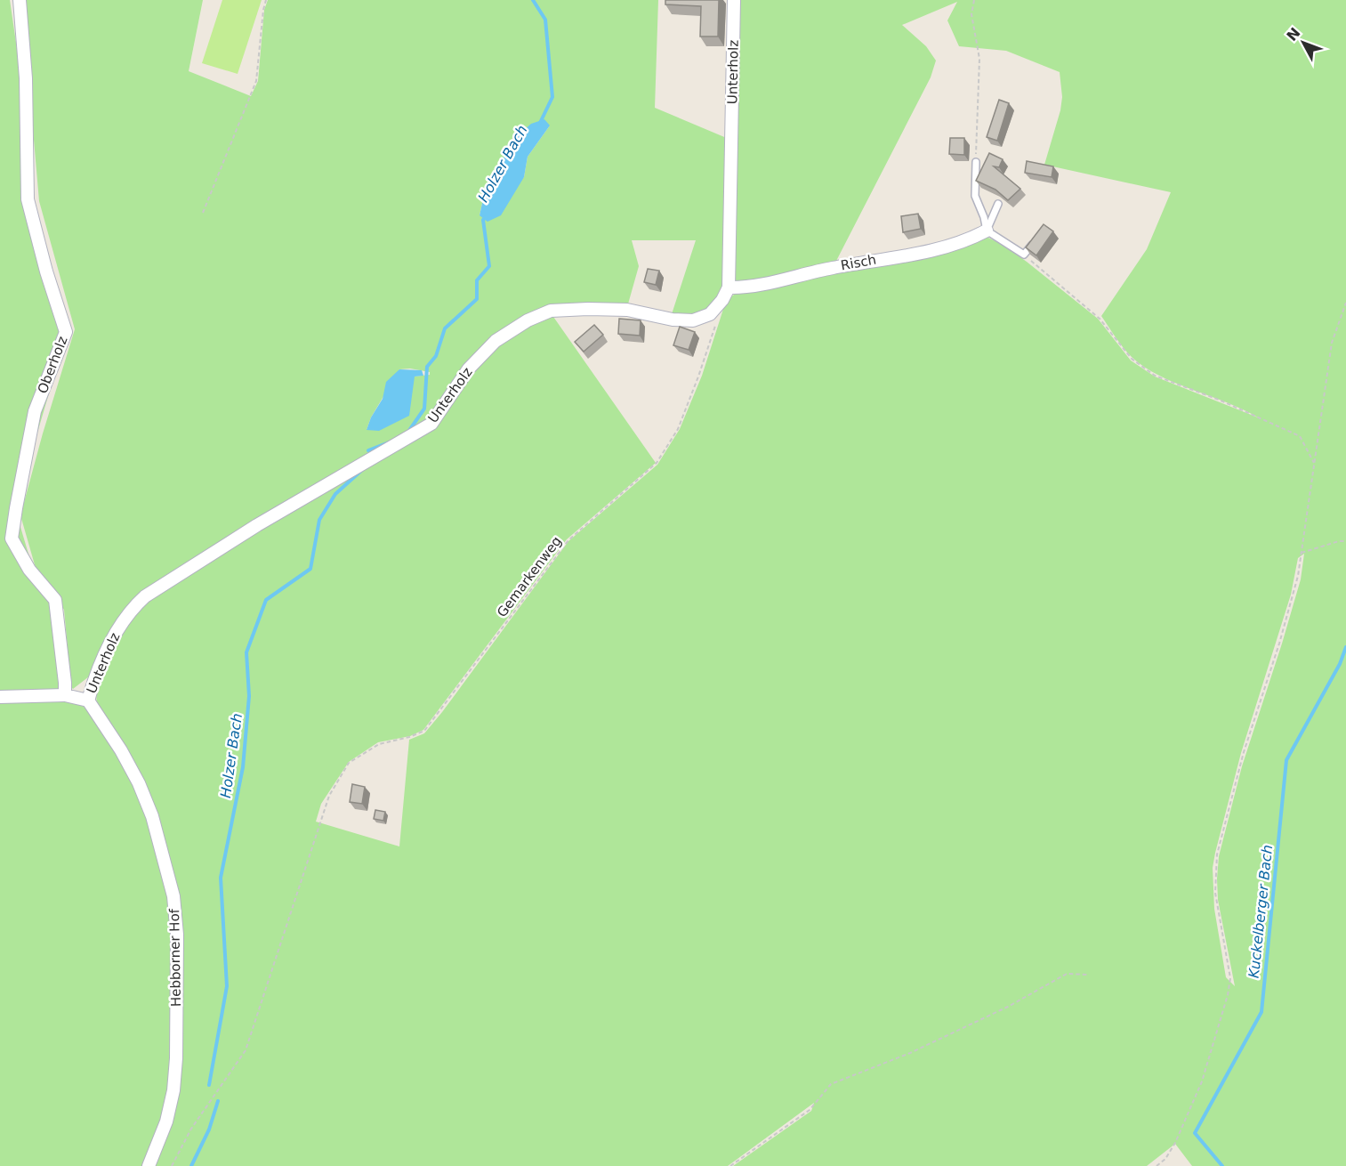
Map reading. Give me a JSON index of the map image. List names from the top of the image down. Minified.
{"streets":{"street":["Unterholz","Risch","Oberholz","Hebborner Hof"],"path":["Gemarkenweg"]},"crossings":[["Unterholz","Risch"],["Unterholz","Gemarkenweg"],["Unterholz","Hebborner Hof"]],"water":["Holzer Bach","Kuckelberger Bach"],"north":"top left"}
